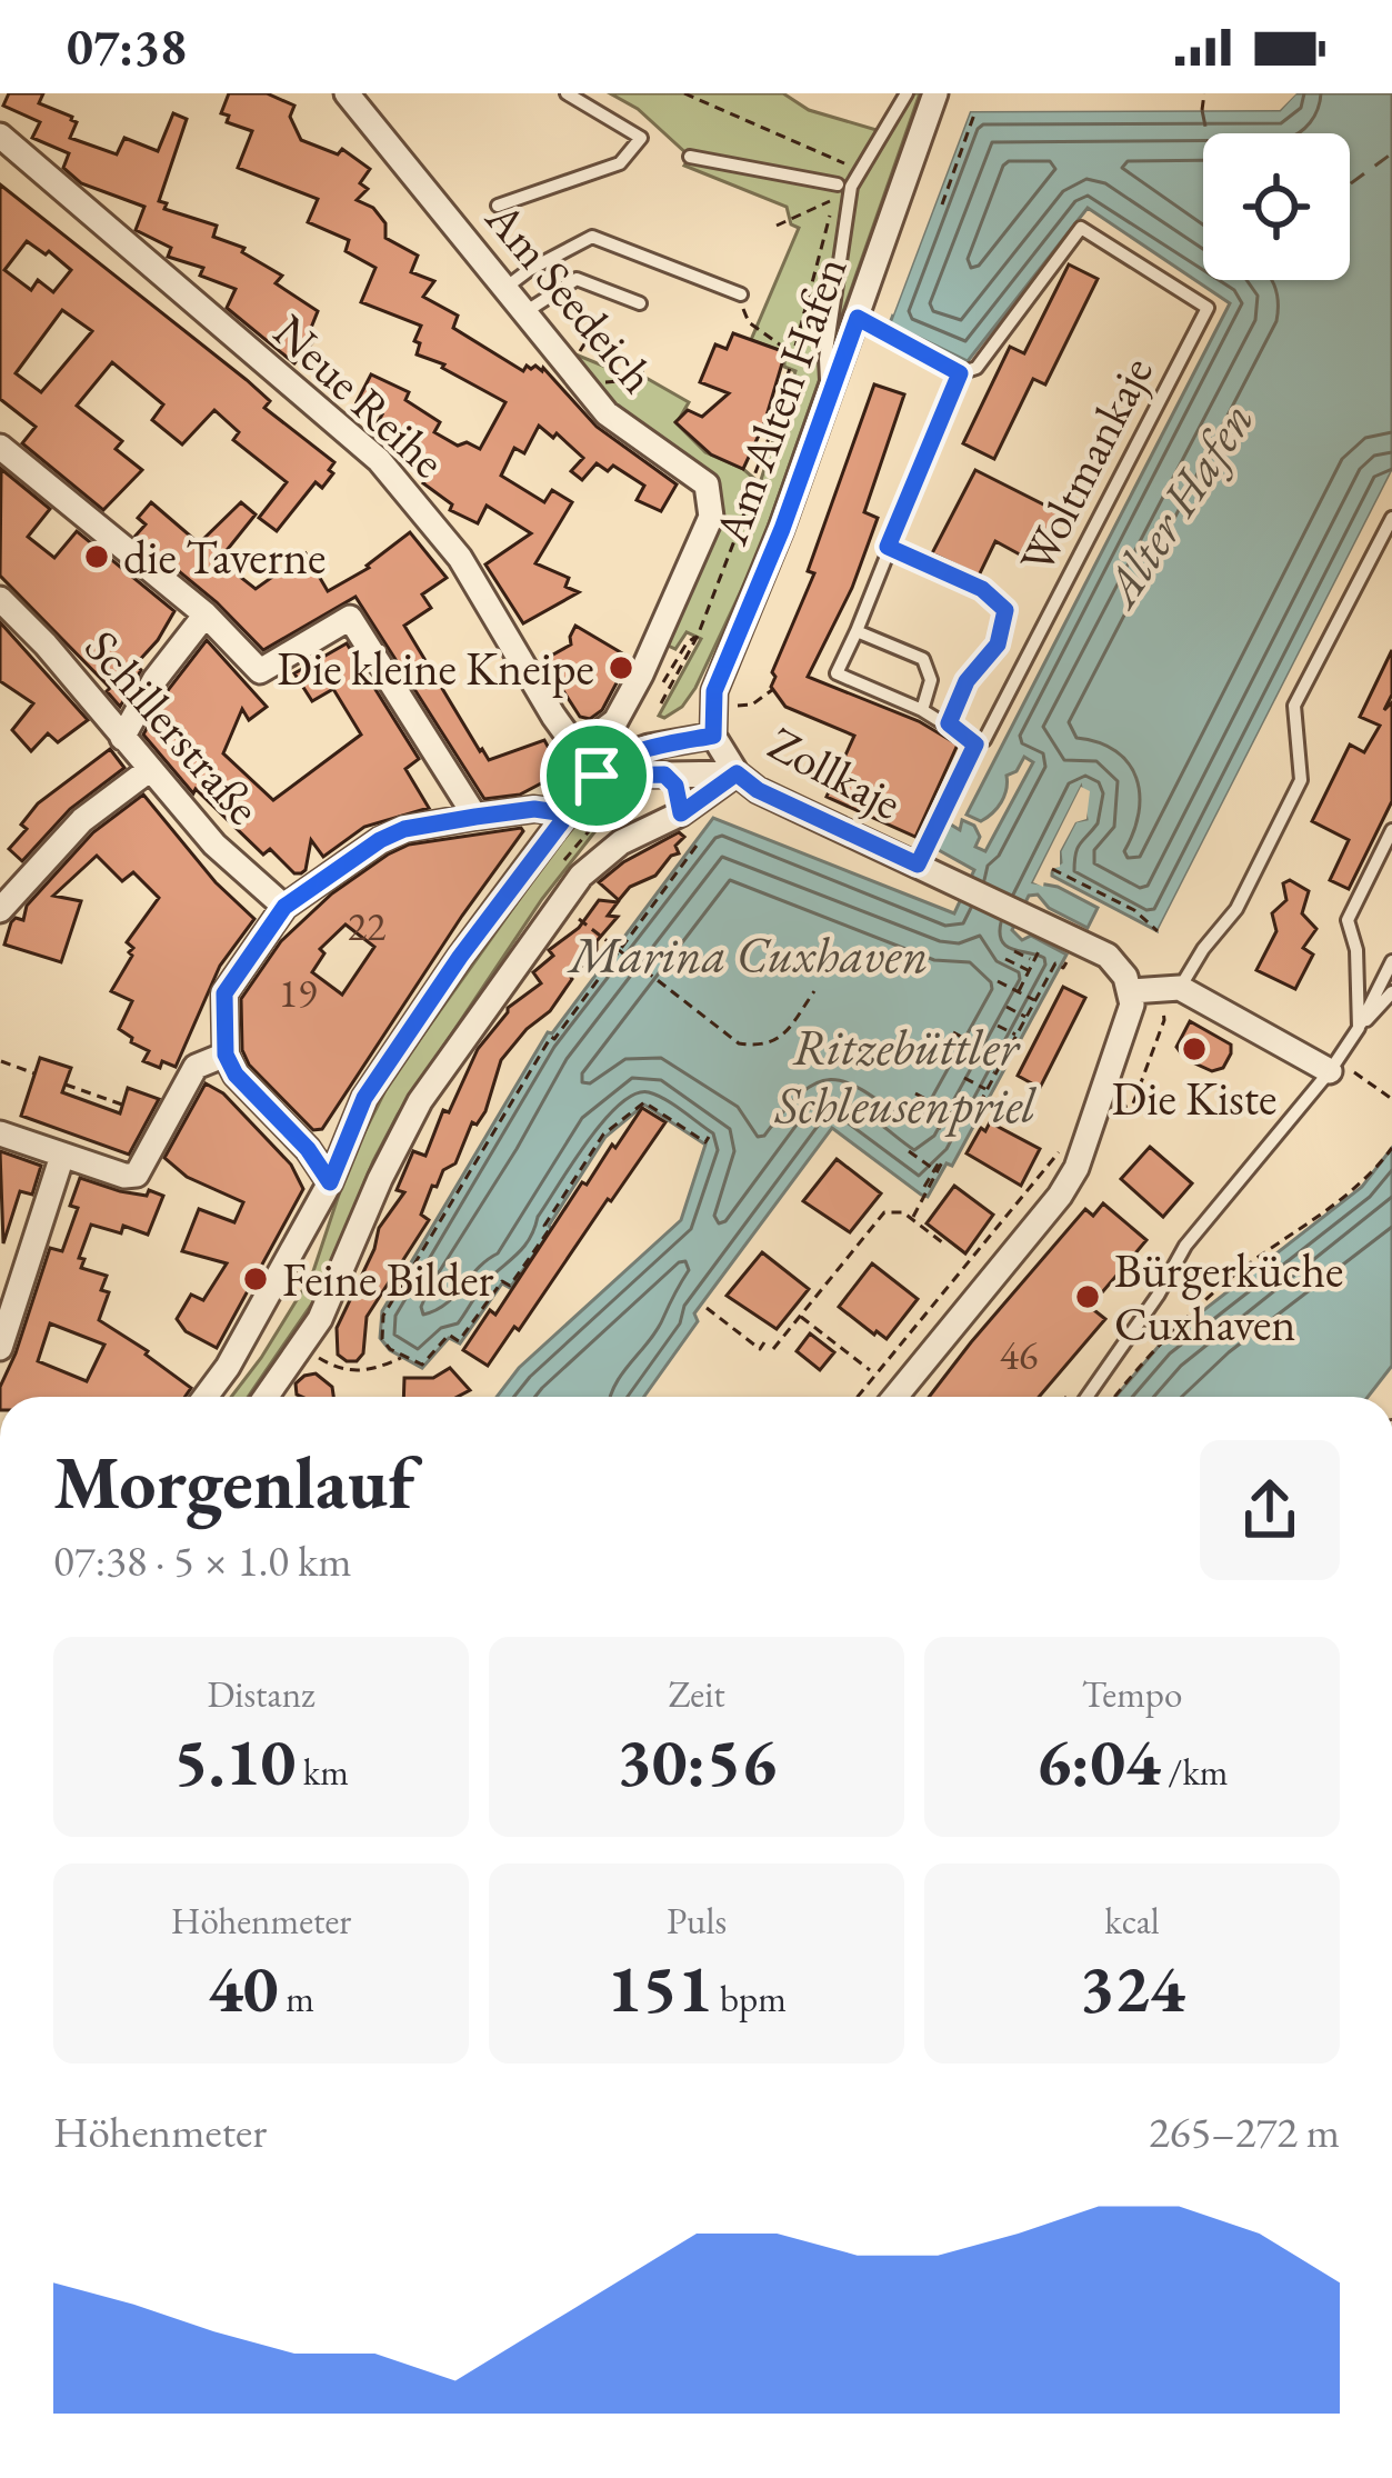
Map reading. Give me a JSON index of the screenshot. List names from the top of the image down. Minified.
{"streets":{"street":["Am Seedeich","Neue Reihe","Am Alten Hafen","Schillerstraße","Zollkaje"],"lane":["Woltmankaje"]},"crossings":[["Am Seedeich","Neue Reihe"],["Am Alten Hafen","Zollkaje"],["Woltmankaje","Zollkaje"]],"water":["Alter Hafen","Marina Cuxhaven","Ritzebüttler Schleusenpriel"],"places":["die Taverne","Die kleine Kneipe","Die Kiste","Feine Bilder","Bürgerküche Cuxhaven"],"house_numbers":["22","19","46"],"page":{"status":"07:38","heading":["Morgenlauf","07:38 · 5 × 1.0 km"],"stats":[["Distanz","5.10 km"],["Zeit","30:56"],["Tempo","6:04 /km"],["Höhenmeter","40 m"],["Puls","151 bpm"],["kcal","324"]],"chart":["Höhenmeter","265–272 m"]}}
